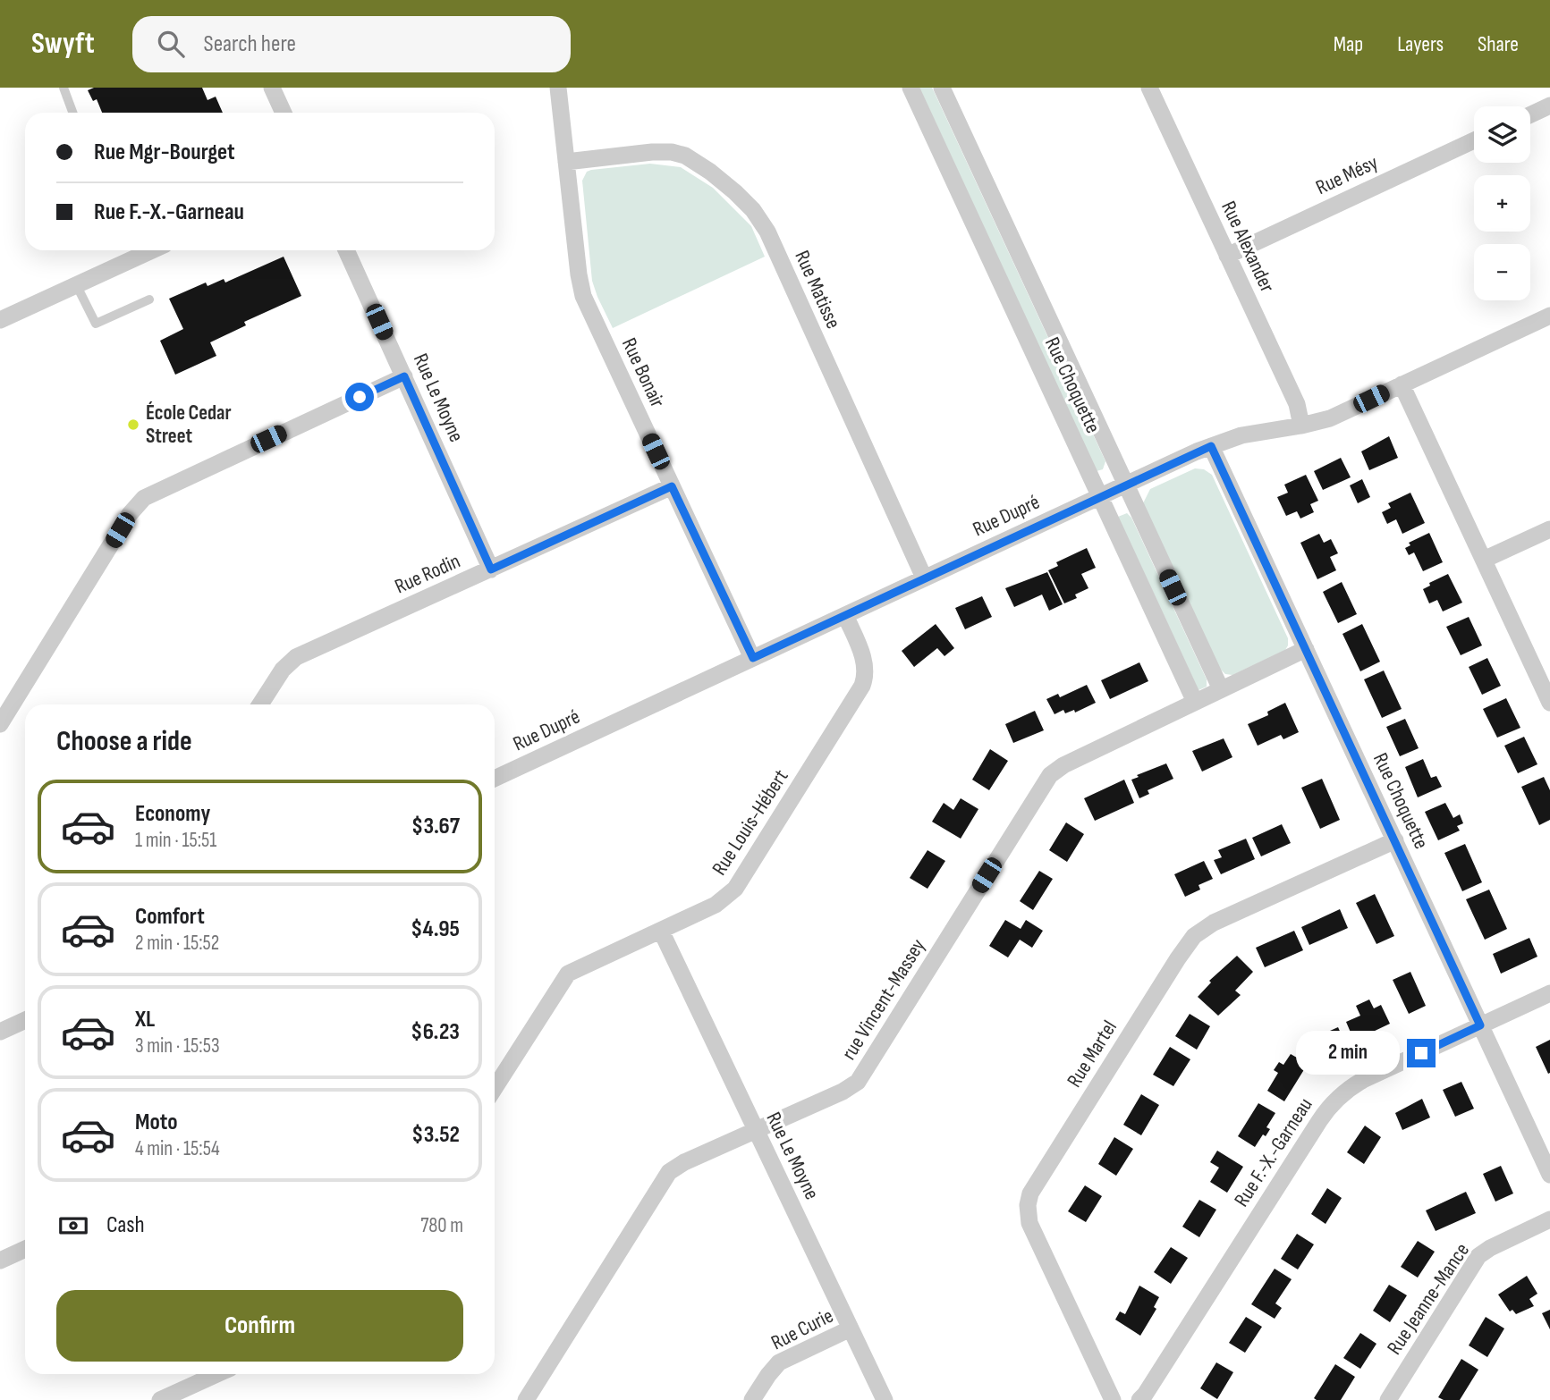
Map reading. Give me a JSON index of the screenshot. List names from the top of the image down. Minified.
{"streets":{"street":["Rue Mésy","Rue Alexander","Rue Matisse","Rue Bonair","Rue Choquette","Rue Le Moyne","Rue Dupré","Rue Rodin","Rue Louis-Hébert","rue Vincent-Massey","Rue Martel","Rue F.-X.-Garneau","Rue Jeanne-Mance","Rue Curie"]},"crossings":[["Rue Mésy","Rue Alexander"],["Rue Alexander","Rue Dupré"],["Rue Matisse","Rue Bonair"],["Rue Matisse","Rue Dupré"],["Rue Bonair","Rue Dupré"],["Rue Bonair","Rue Rodin"],["Rue Choquette","Rue Dupré"],["Rue Choquette","rue Vincent-Massey"],["Rue Choquette","Rue Martel"],["Rue Choquette","Rue F.-X.-Garneau"],["Rue Le Moyne","Rue Rodin"],["Rue Le Moyne","Rue Louis-Hébert"],["Rue Le Moyne","rue Vincent-Massey"],["Rue Le Moyne","Rue Curie"],["Rue Dupré","Rue Louis-Hébert"]],"places":["École Cedar Street"],"page":{"header":"Swyft","search":"Search here","nav":["Map","Layers","Share"],"map_buttons":["+","−"],"banner":["Rue Mgr-Bourget","Rue F.-X.-Garneau"],"heading":"Choose a ride","list":[{"name":"Economy","note":"1 min · 15:51","value":"$3.67"},{"name":"Comfort","note":"2 min · 15:52","value":"$4.95"},{"name":"XL","note":"3 min · 15:53","value":"$6.23"},{"name":"Moto","note":"4 min · 15:54","value":"$3.52"}],"bubble":"2 min","pay":["Cash","780 m"],"buttons":"Confirm"}}
